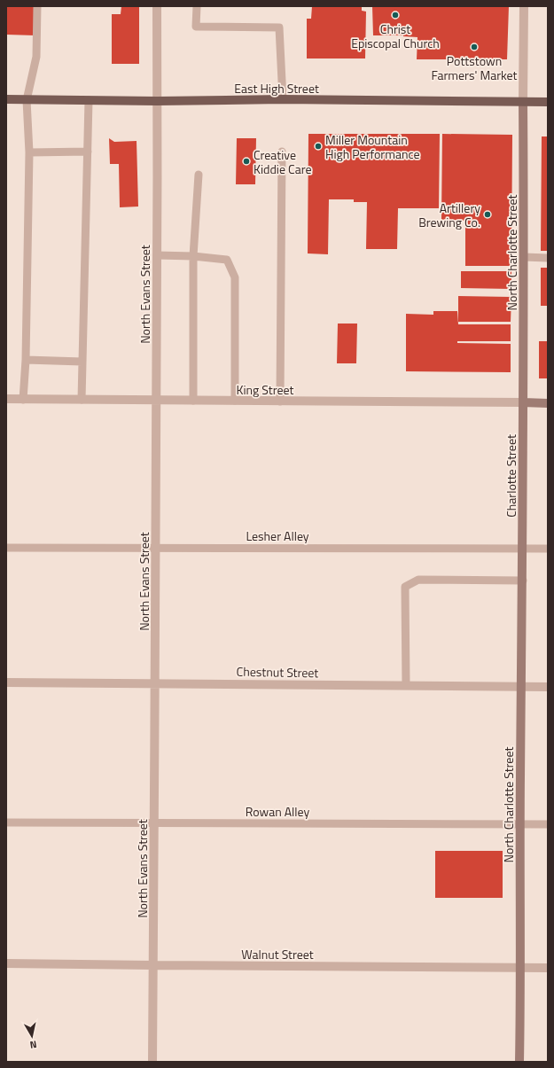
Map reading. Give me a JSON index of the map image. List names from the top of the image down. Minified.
{"streets":{"main road":["East High Street","North Charlotte Street","Charlotte Street"],"street":["North Evans Street","King Street","Chestnut Street","Walnut Street"],"lane":["Lesher Alley","Rowan Alley"]},"crossings":[["East High Street","North Charlotte Street"],["East High Street","North Evans Street"],["North Charlotte Street","King Street"],["North Charlotte Street","Charlotte Street"],["North Charlotte Street","Lesher Alley"],["North Charlotte Street","Chestnut Street"],["North Charlotte Street","Rowan Alley"],["North Charlotte Street","Walnut Street"],["North Evans Street","King Street"],["North Evans Street","Lesher Alley"],["North Evans Street","Chestnut Street"],["North Evans Street","Rowan Alley"],["North Evans Street","Walnut Street"],["King Street","Charlotte Street"],["Charlotte Street","Lesher Alley"]],"places":["Christ Episcopal Church","Pottstown Farmers' Market","Miller Mountain High Performance","Creative Kiddie Care","Artillery Brewing Co."],"north":"bottom"}
